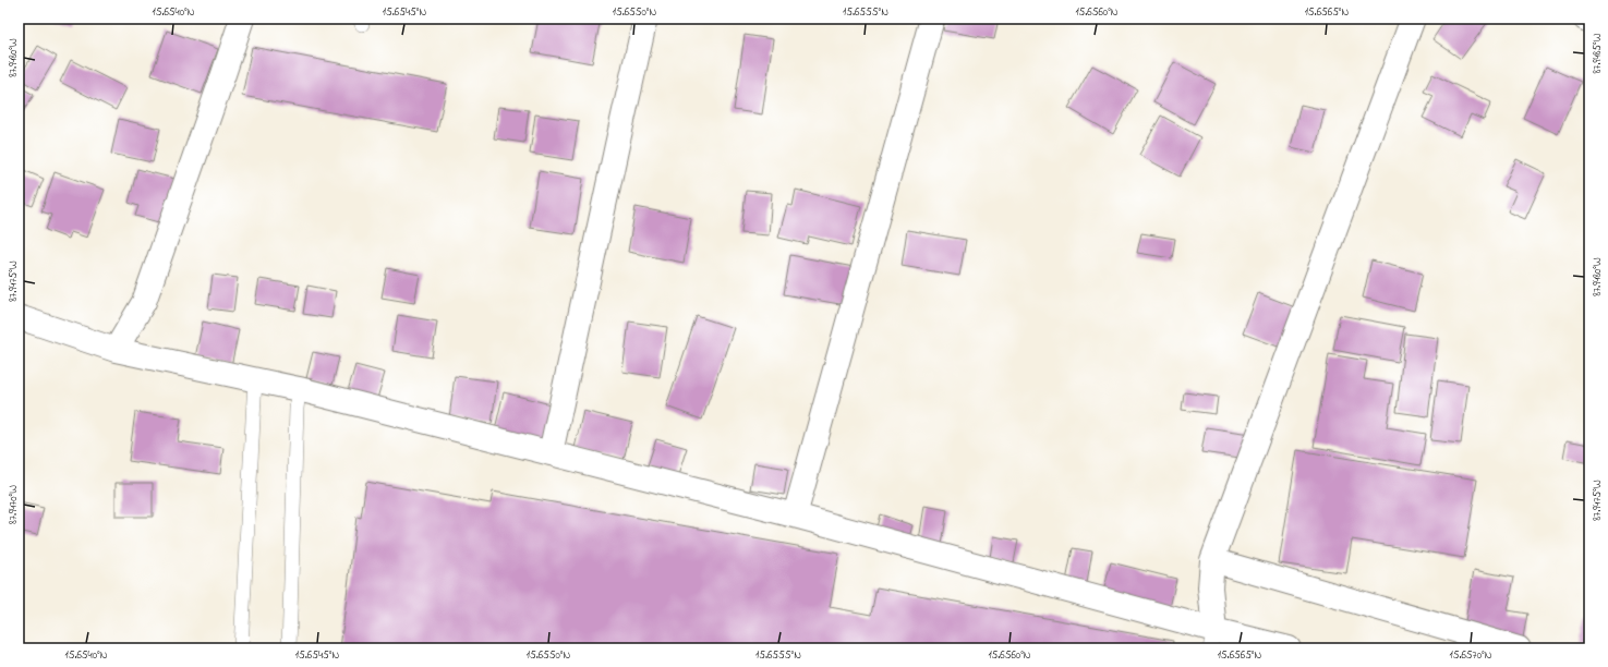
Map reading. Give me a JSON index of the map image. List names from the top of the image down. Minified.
{"coordinates":["15.6540°N","15.6545°N","15.6550°N","15.6555°N","15.6560°N","15.6565°N","87.9485°W","87.9480°W","87.9475°W","87.9470°W","15.6570°N"]}
